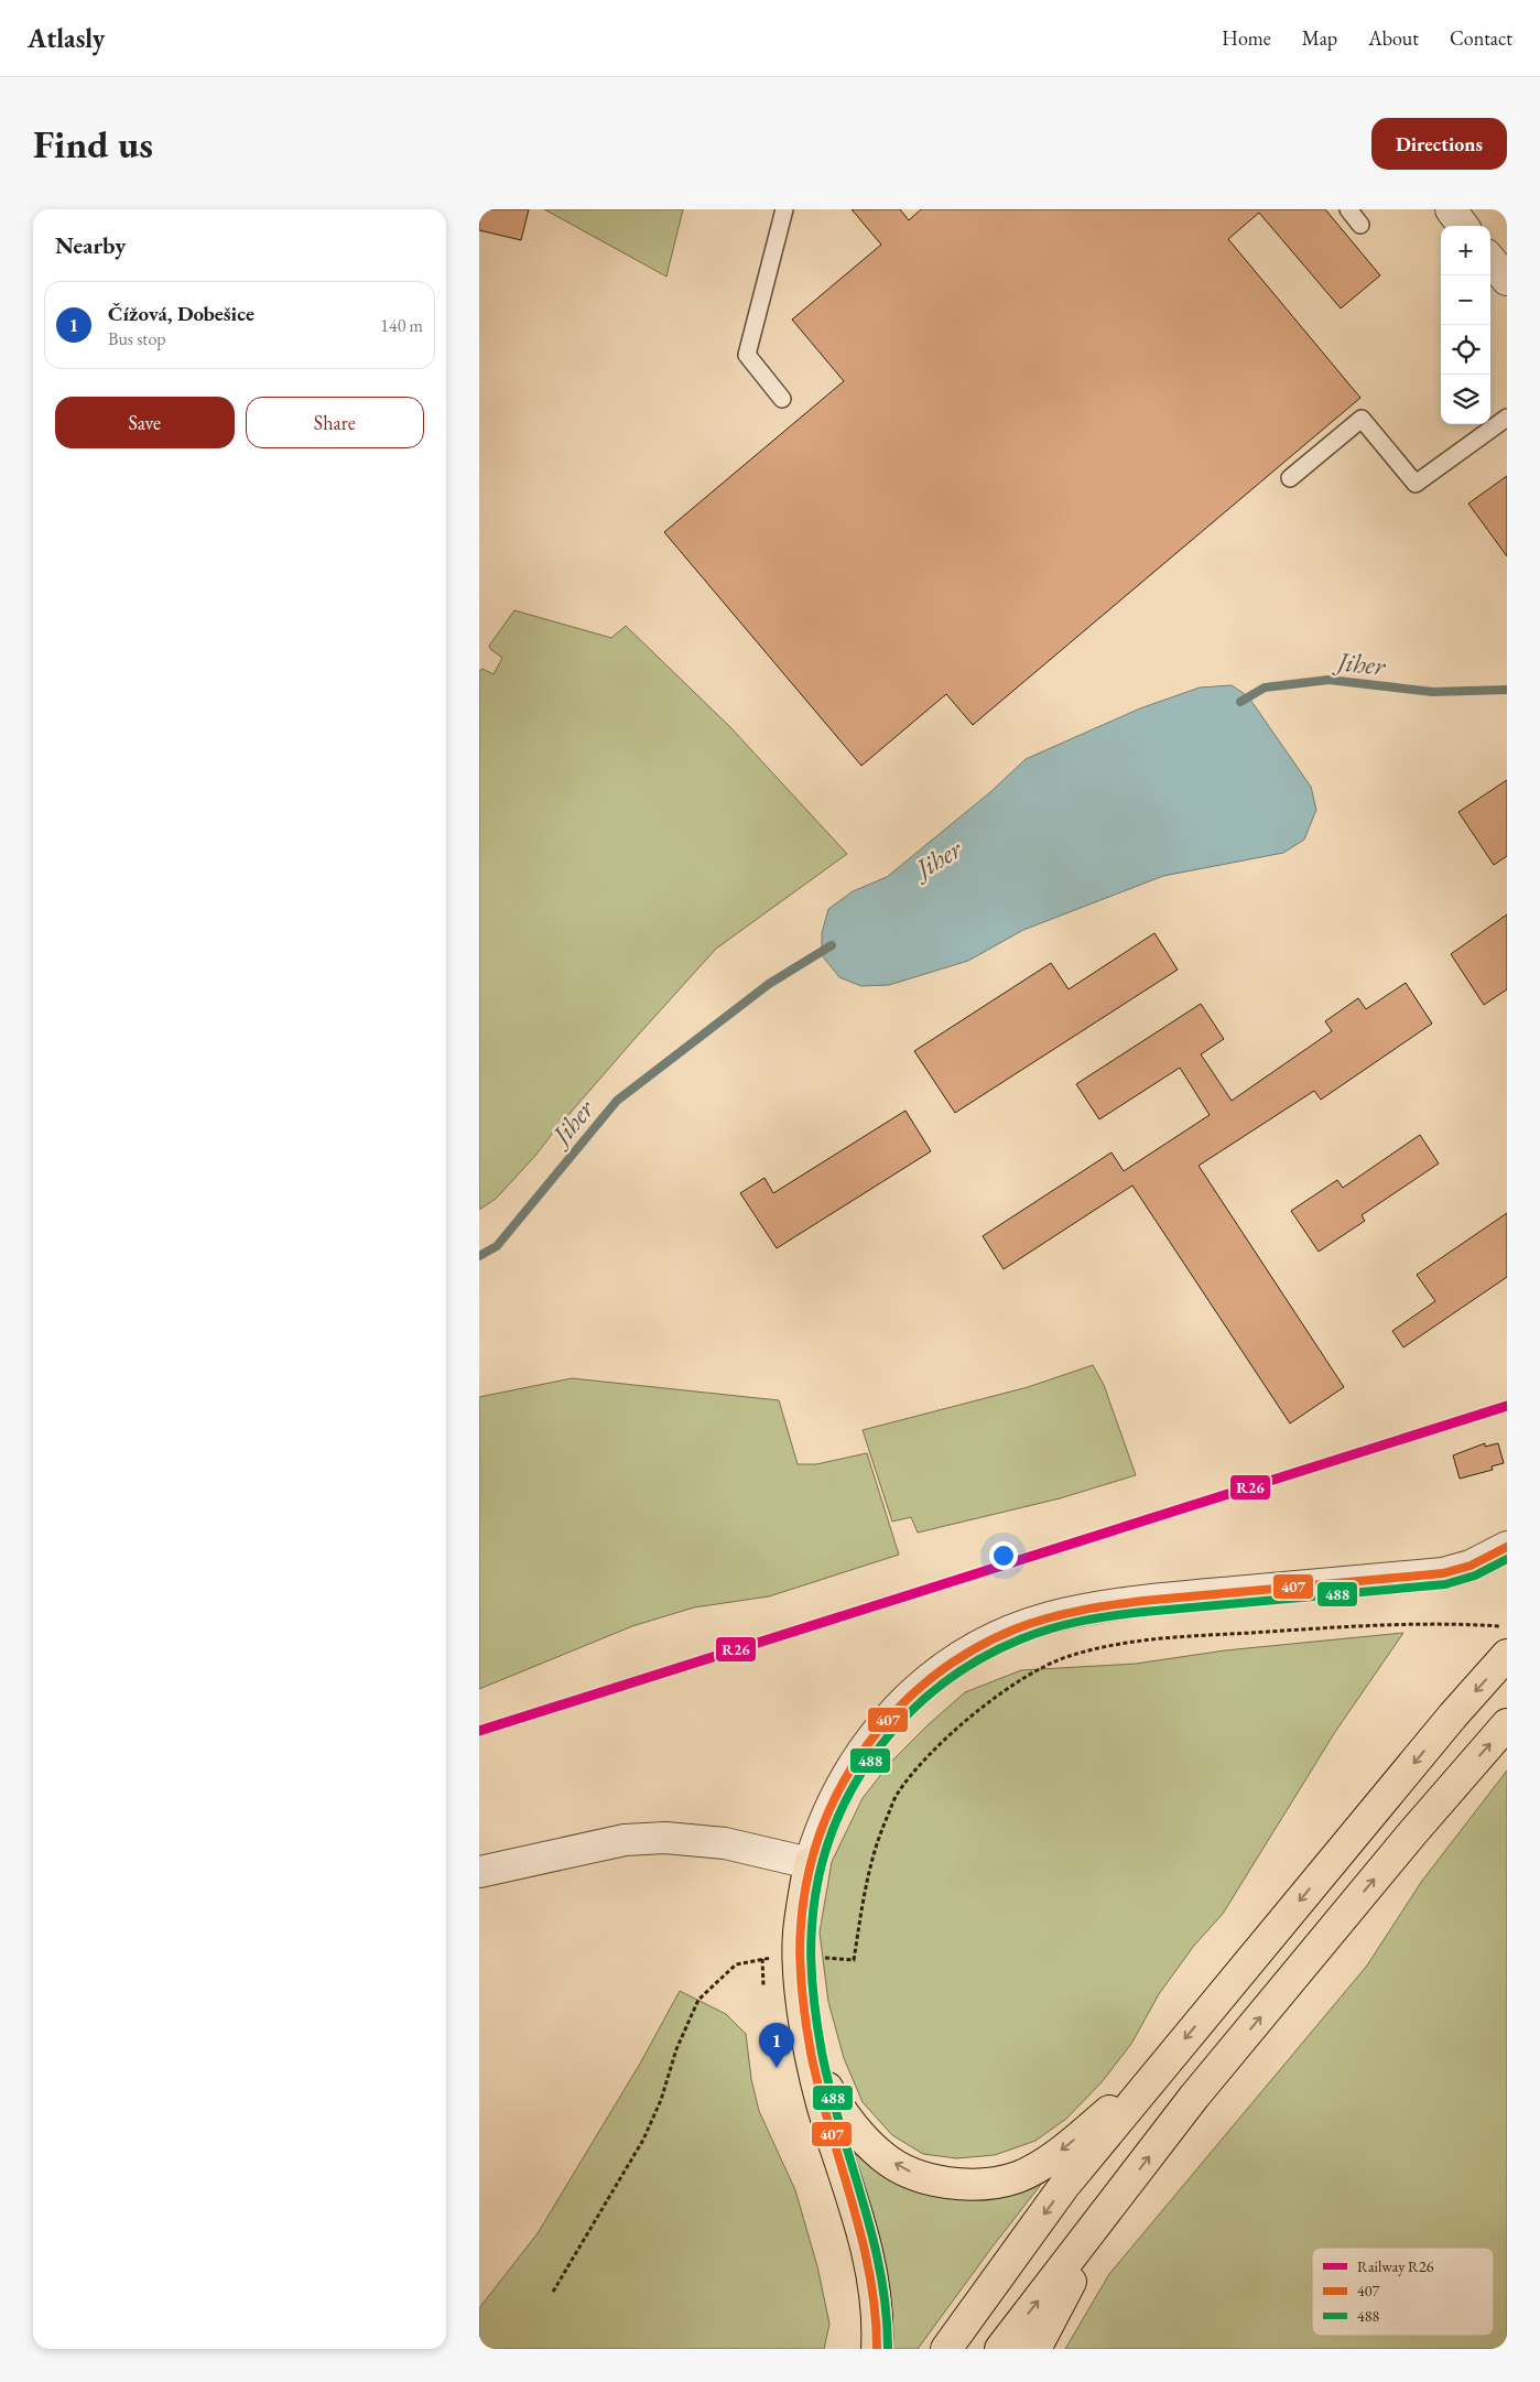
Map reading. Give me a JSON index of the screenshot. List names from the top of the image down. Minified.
{"water":["Jiher"],"lines":["rail line R26","transit line 407","transit line 488"],"legend":["Railway R26","407","488"],"page":{"header":"Atlasly","nav":["Home","Map","About","Contact"],"buttons":["Directions",["Save","Share"]],"title":"Find us","heading":"Nearby","map_buttons":["+","−"],"list":[{"mark":"1","name":"Čížová, Dobešice","note":"Bus stop","value":"140 m"}],"pins":"1"}}
